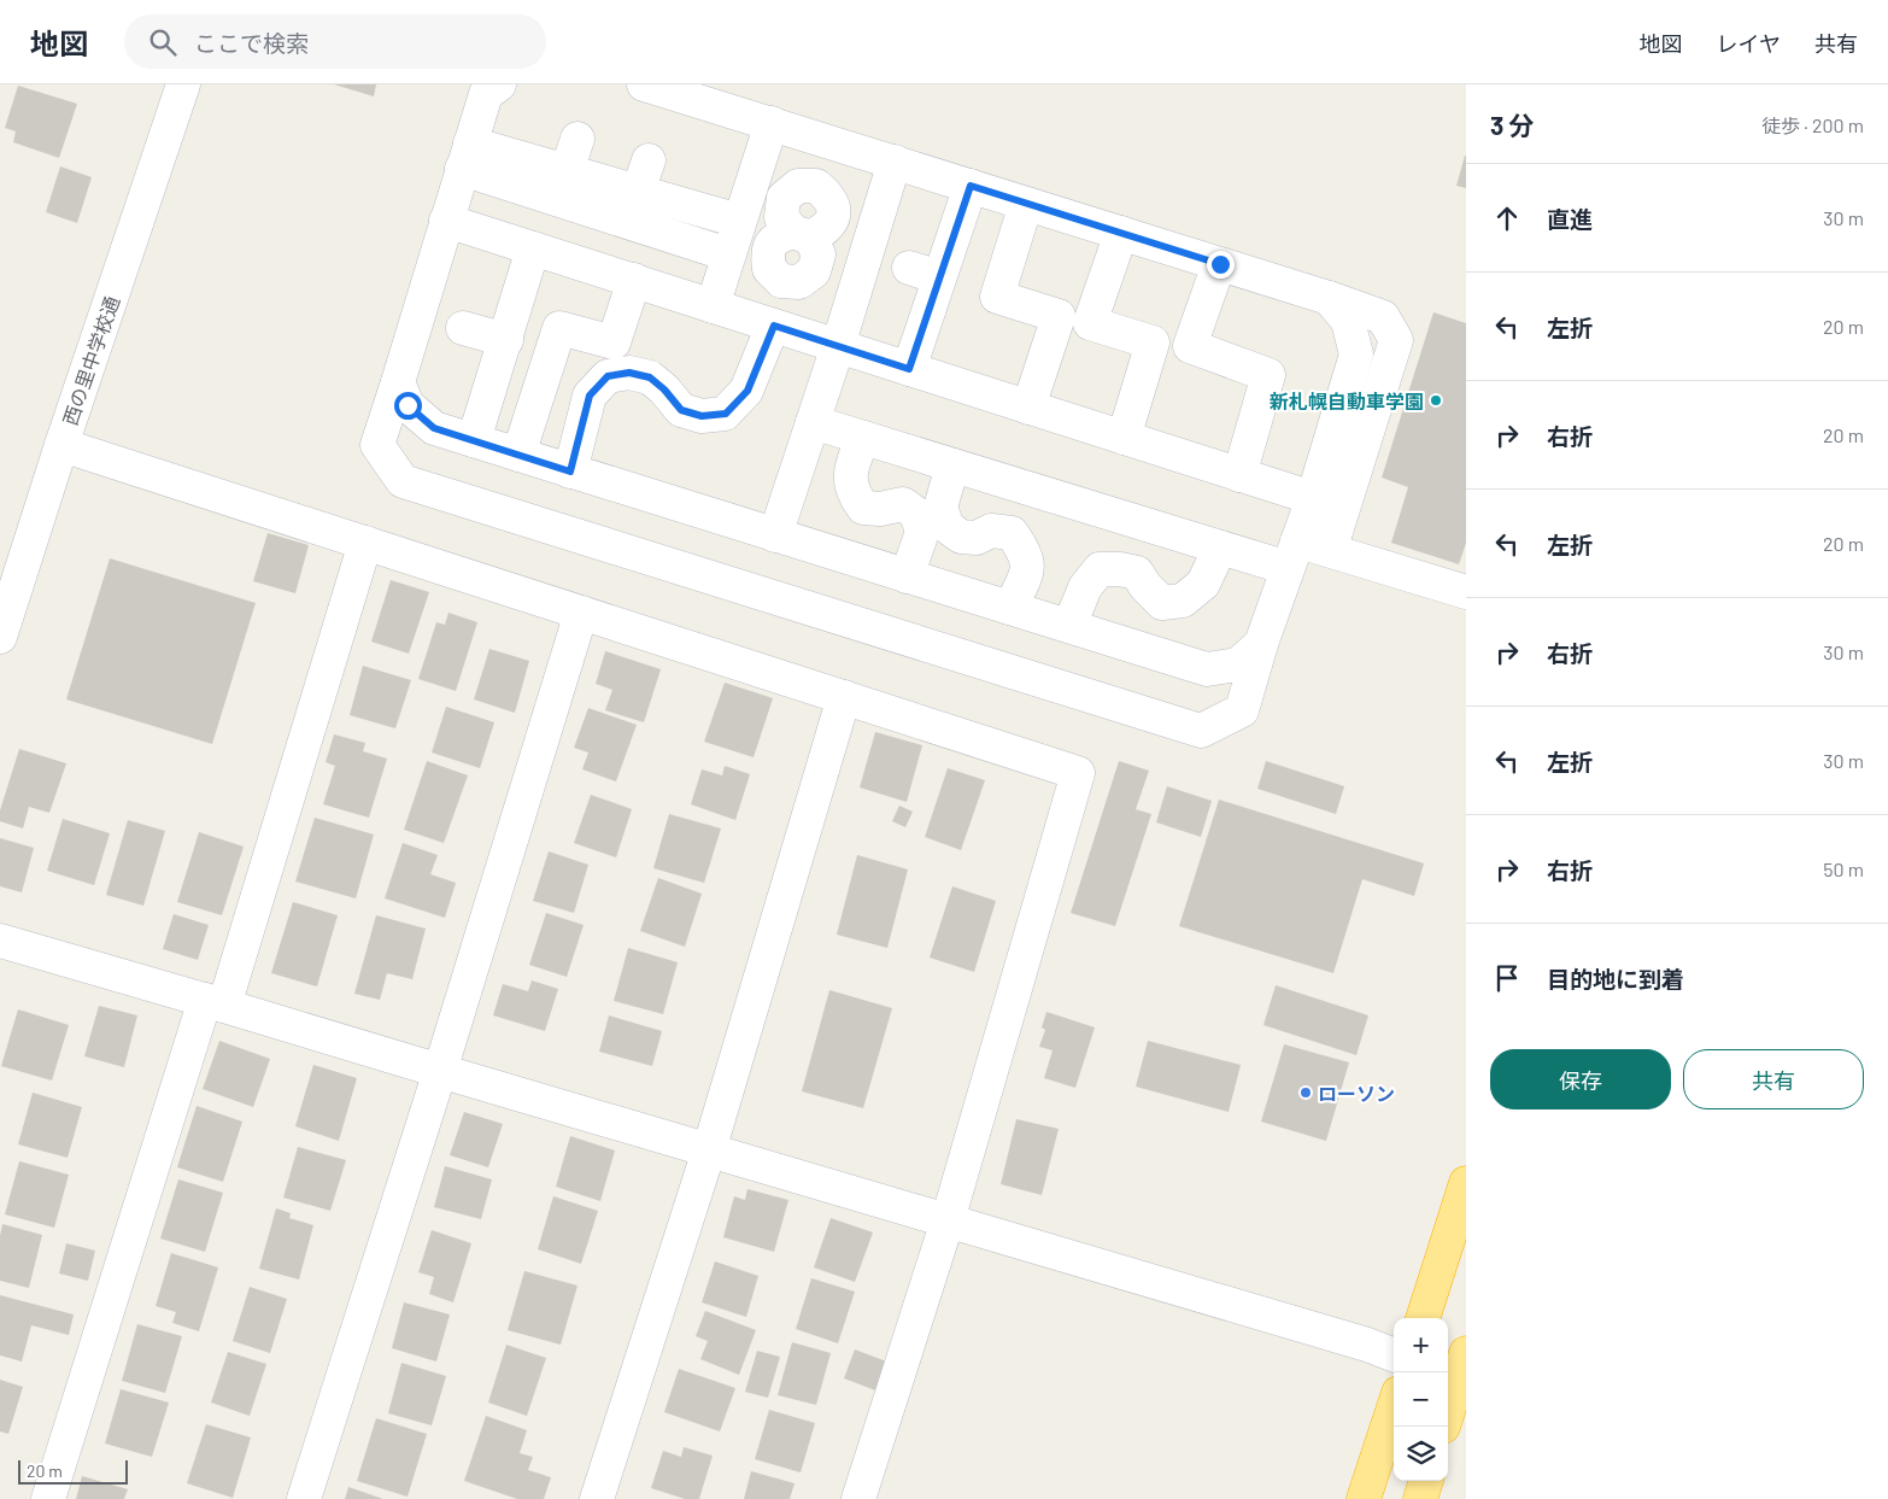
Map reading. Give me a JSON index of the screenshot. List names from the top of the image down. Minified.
{"streets":{"street":["西の里中学校通"]},"places":["新札幌自動車学園","ローソン"],"scale_bar":"20 m","page":{"header":"地図","search":"ここで検索","nav":["地図","レイヤ","共有"],"heading":["3 分","徒歩 · 200 m"],"list":[["直進","30 m"],["左折","20 m"],["右折","20 m"],["左折","20 m"],["右折","30 m"],["左折","30 m"],["右折","50 m"],"目的地に到着"],"buttons":["保存","共有"],"map_buttons":["+","−"],"scale":"20 m"}}
